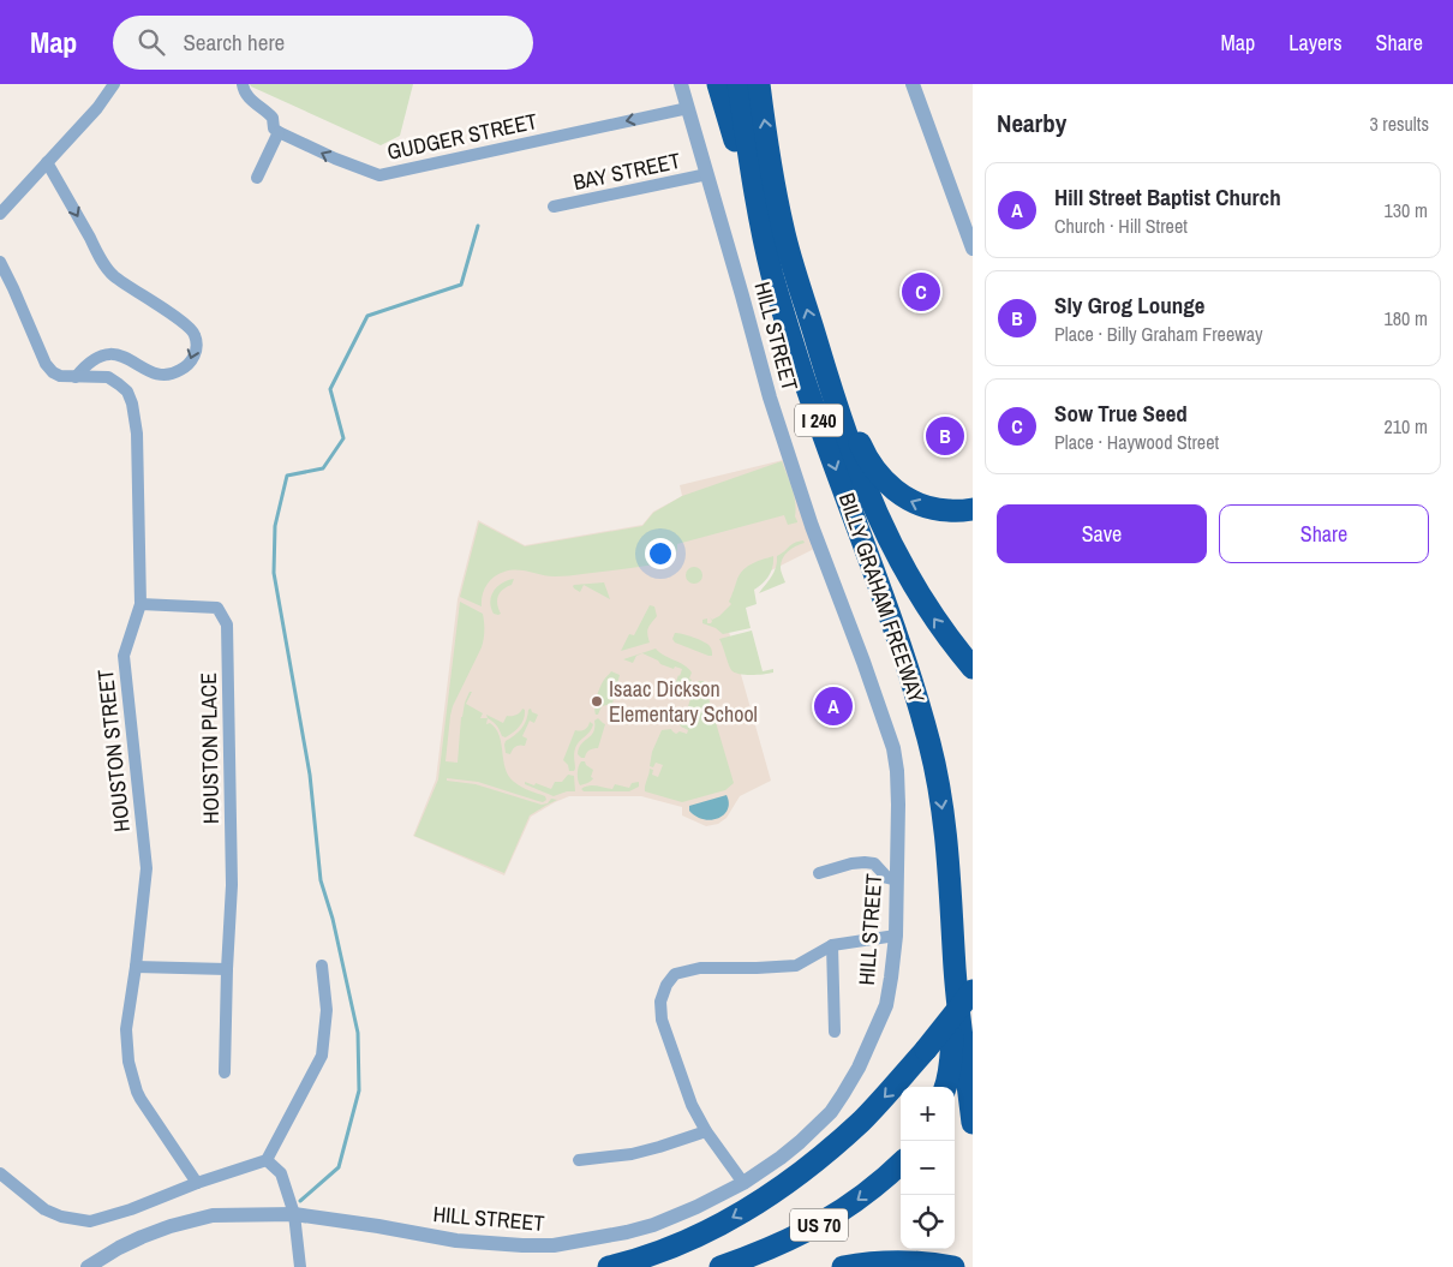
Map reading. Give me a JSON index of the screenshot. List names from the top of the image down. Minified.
{"streets":{"highway":["I 240","BILLY GRAHAM FREEWAY","US 70"],"street":["GUDGER STREET","BAY STREET","HILL STREET","HOUSTON PLACE","HOUSTON STREET"]},"crossings":[["GUDGER STREET","HILL STREET"],["BAY STREET","HILL STREET"],["HOUSTON PLACE","HOUSTON STREET"]],"one_way":["GUDGER STREET"],"places":["Isaac Dickson Elementary School"],"page":{"header":"Map","search":"Search here","nav":["Map","Layers","Share"],"heading":["Nearby","3 results"],"list":[{"mark":"A","name":"Hill Street Baptist Church","note":"Church · Hill Street","value":"130 m"},{"mark":"B","name":"Sly Grog Lounge","note":"Place · Billy Graham Freeway","value":"180 m"},{"mark":"C","name":"Sow True Seed","note":"Place · Haywood Street","value":"210 m"}],"pins":["C","B","A"],"buttons":["Save","Share"],"map_buttons":["+","−"]}}
